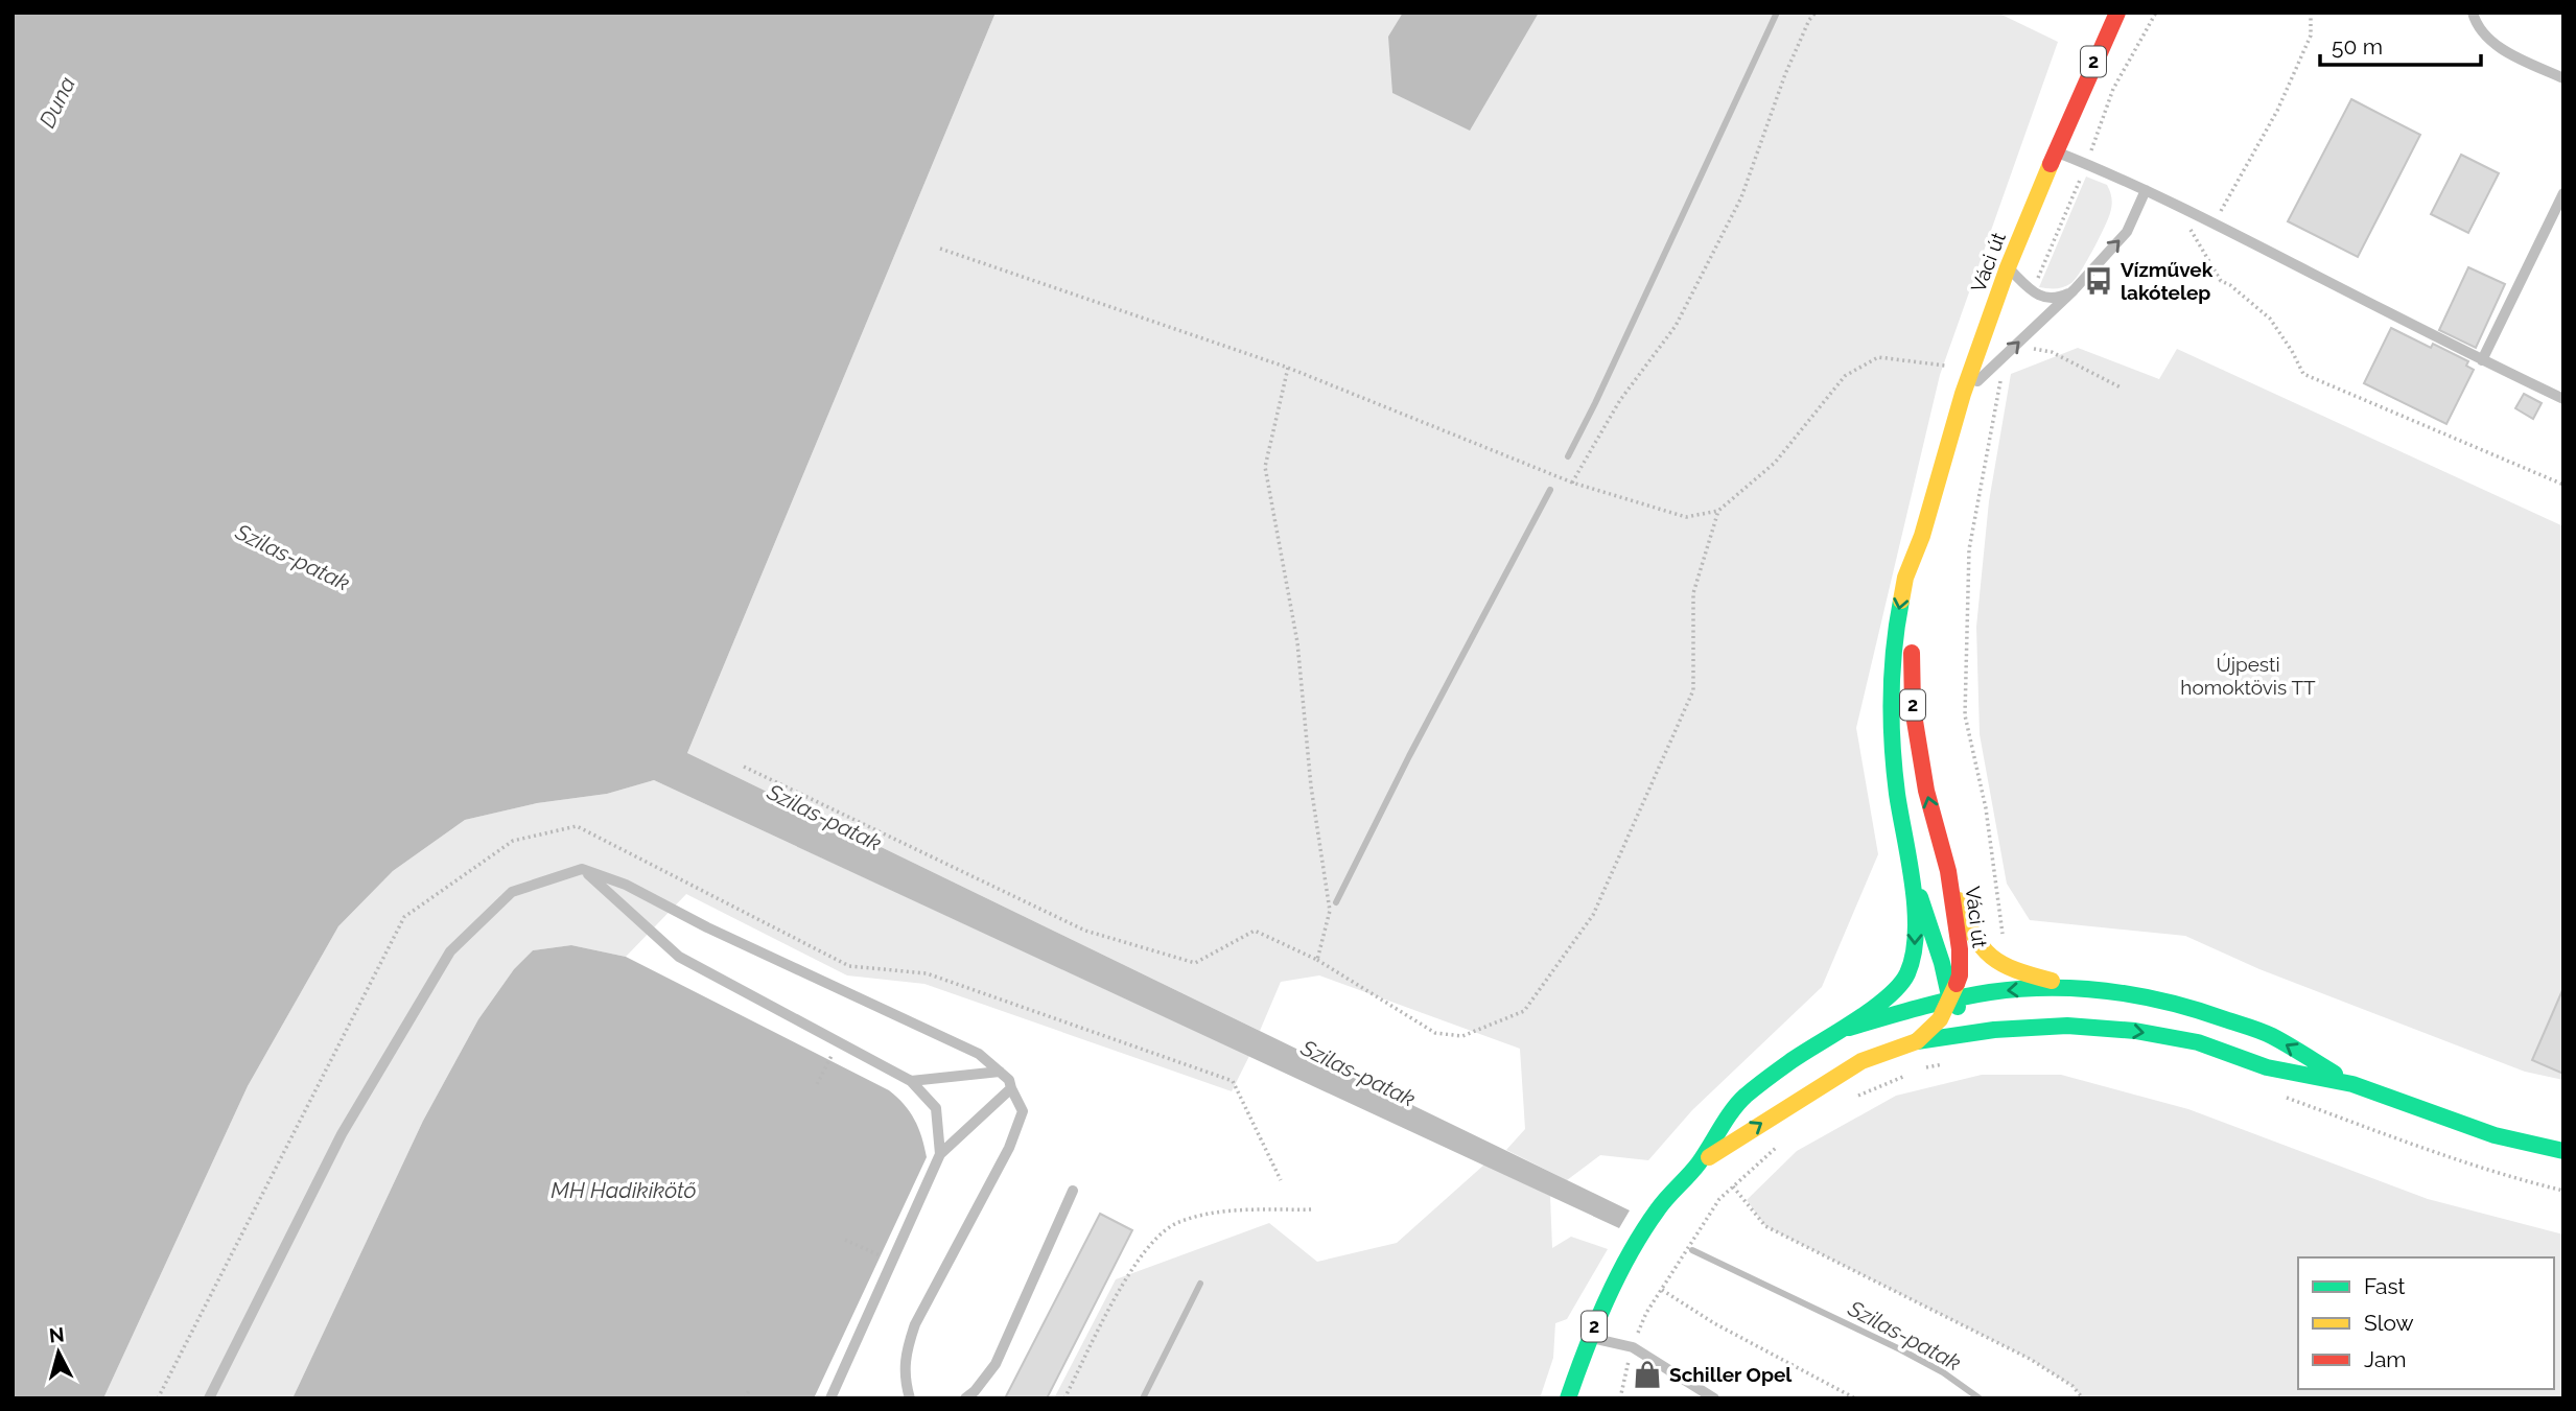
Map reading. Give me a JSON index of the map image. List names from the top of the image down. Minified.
{"streets":{"main road":["2","Váci út"]},"water":["Duna","Szilas-patak","MH Hadikikötő"],"parks":["Újpesti homoktövis TT"],"places":{"bus stop":["Vízművek lakótelep"],"shop":["Schiller Opel"]},"legend":["Fast","Slow","Jam"],"scale_bar":"50 m","north":"top"}
